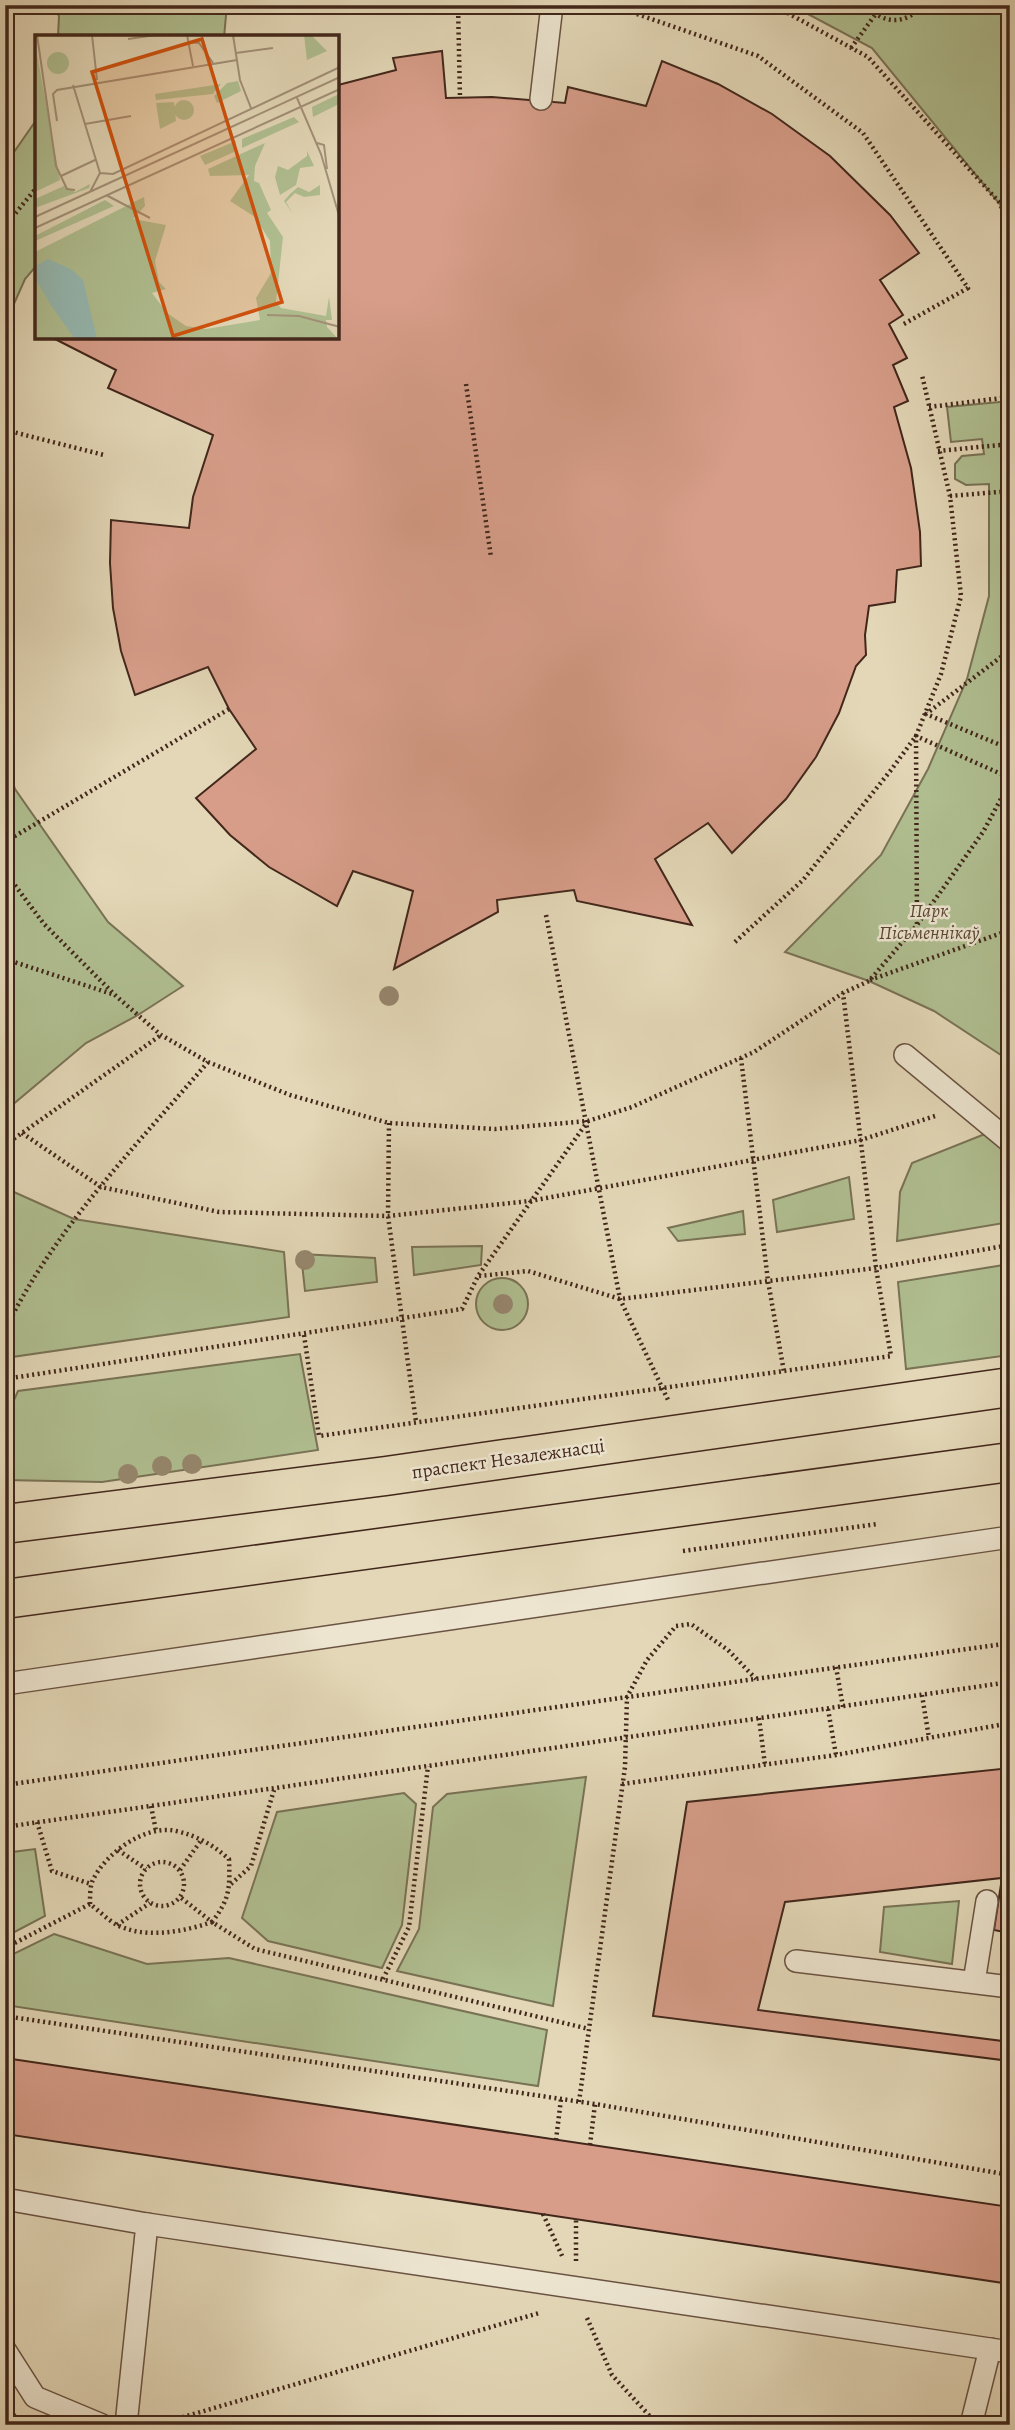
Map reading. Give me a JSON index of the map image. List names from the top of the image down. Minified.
{"streets":{"main road":["праспект Незалежнасці"]},"parks":["Парк Пісьменнікаў"]}
